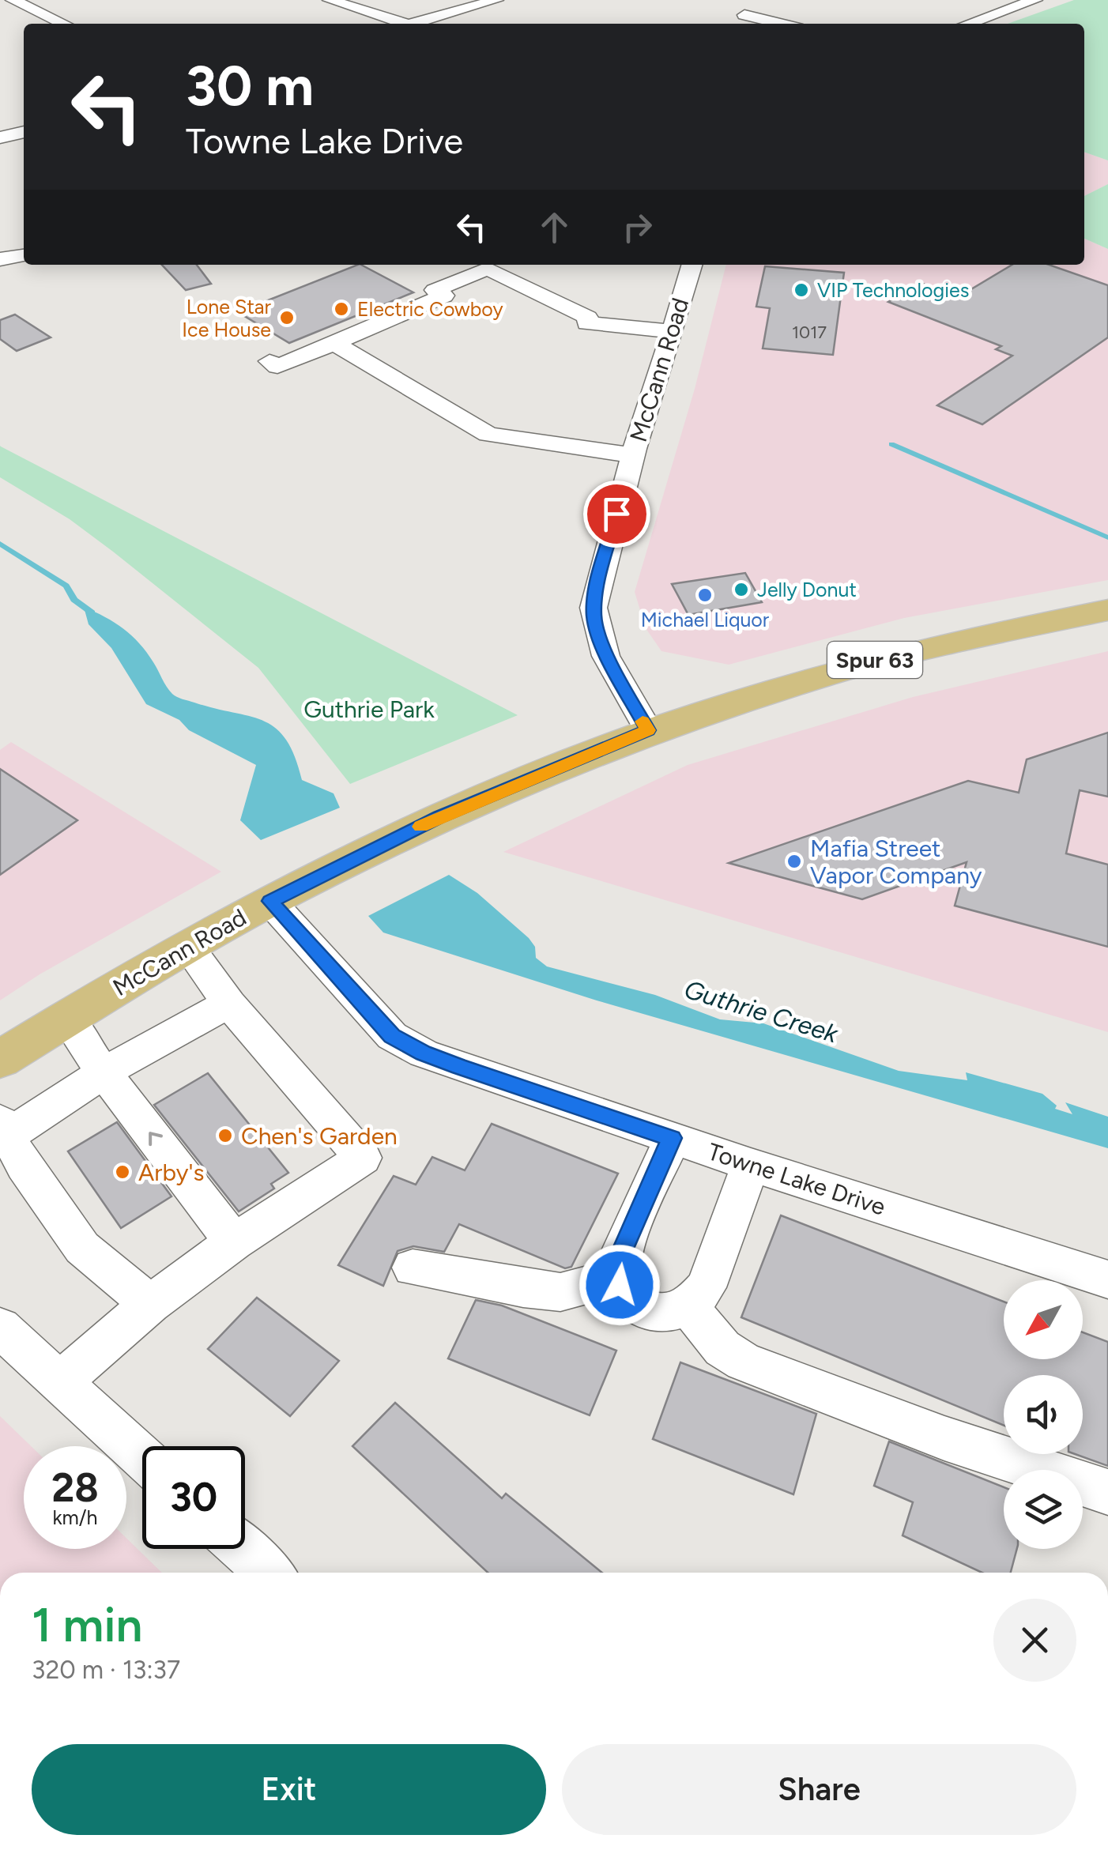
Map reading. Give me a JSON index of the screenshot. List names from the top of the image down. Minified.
{"streets":{"main road":["McCann Road","Spur 63"],"street":["Towne Lake Drive"]},"crossings":[["McCann Road","Spur 63"],["McCann Road","Towne Lake Drive"]],"water":["Guthrie Creek"],"parks":["Guthrie Park"],"places":["VIP Technologies","Electric Cowboy","Lone Star Ice House","Jelly Donut","Michael Liquor","Mafia Street Vapor Company","Chen's Garden","Arby's"],"house_numbers":["1017"],"north":"bottom left","page":{"turn":["30 m","Towne Lake Drive"],"speed":"28 km/h","limit":"30","heading":["1 min","320 m · 13:37"],"buttons":["Exit","Share"]}}
